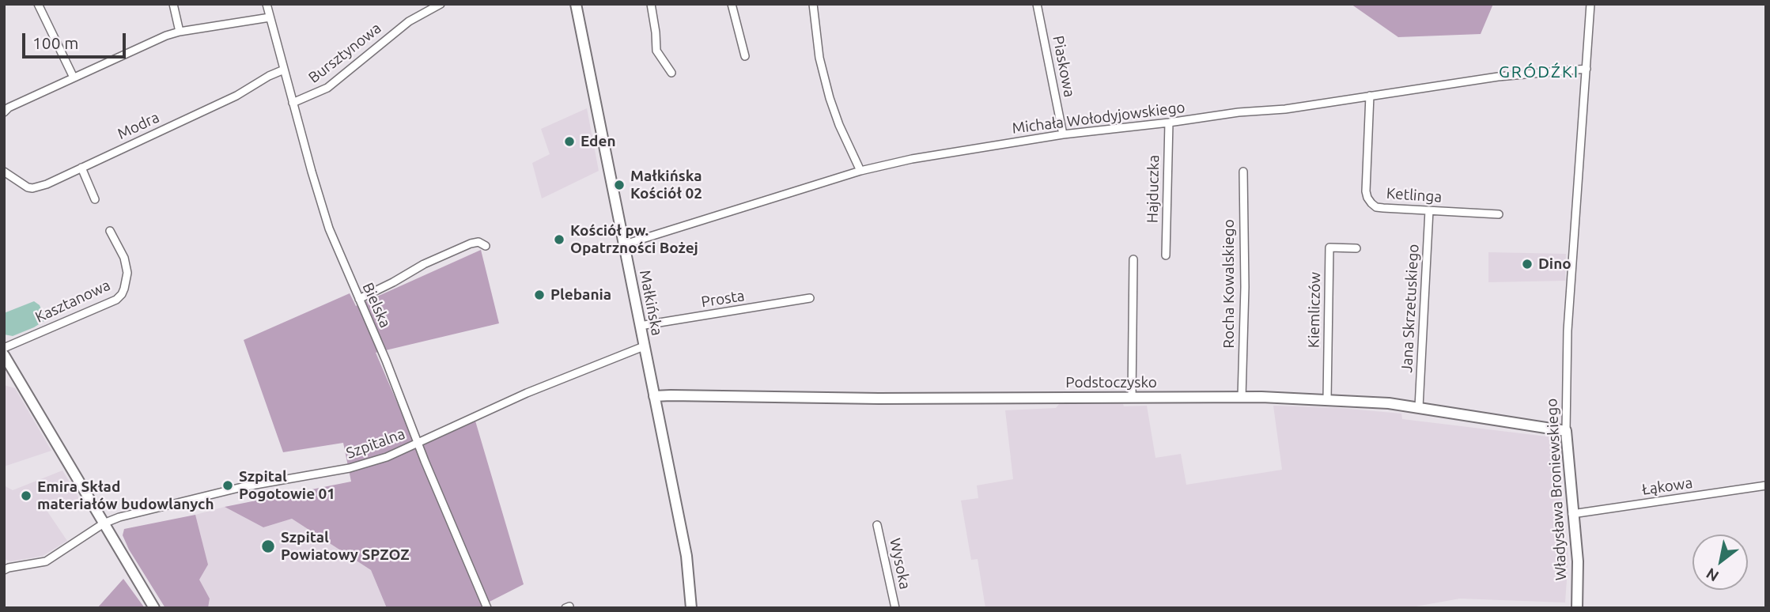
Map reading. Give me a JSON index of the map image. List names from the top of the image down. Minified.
{"streets":{"street":["Bursztynowa","Piaskowa","Michała Wołodyjowskiego","Modra","Hajduczka","Ketlinga","Rocha Kowalskiego","Prosta","Kasztanowa","Małkińska","Bielska","Jana Skrzetuskiego","Kiemliczów","Podstoczysko","Szpitalna","Łąkowa","Władysława Broniewskiego","Wysoka"]},"crossings":[["Bursztynowa","Bielska"],["Piaskowa","Michała Wołodyjowskiego"],["Michała Wołodyjowskiego","Hajduczka"],["Michała Wołodyjowskiego","Ketlinga"],["Michała Wołodyjowskiego","Małkińska"],["Michała Wołodyjowskiego","Władysława Broniewskiego"],["Modra","Bielska"],["Ketlinga","Jana Skrzetuskiego"],["Rocha Kowalskiego","Podstoczysko"],["Prosta","Małkińska"],["Małkińska","Podstoczysko"],["Małkińska","Szpitalna"],["Bielska","Szpitalna"],["Jana Skrzetuskiego","Podstoczysko"],["Kiemliczów","Podstoczysko"],["Podstoczysko","Władysława Broniewskiego"],["Łąkowa","Władysława Broniewskiego"]],"districts":["GRÓDŹKI"],"places":["Eden","Małkińska Kościół 02","Kościół pw. Opatrzności Bożej","Dino","Plebania","Szpital Pogotowie 01","Emira Skład materiałów budowlanych","Szpital Powiatowy SPZOZ"],"scale_bar":"100 m","north":"bottom left"}
